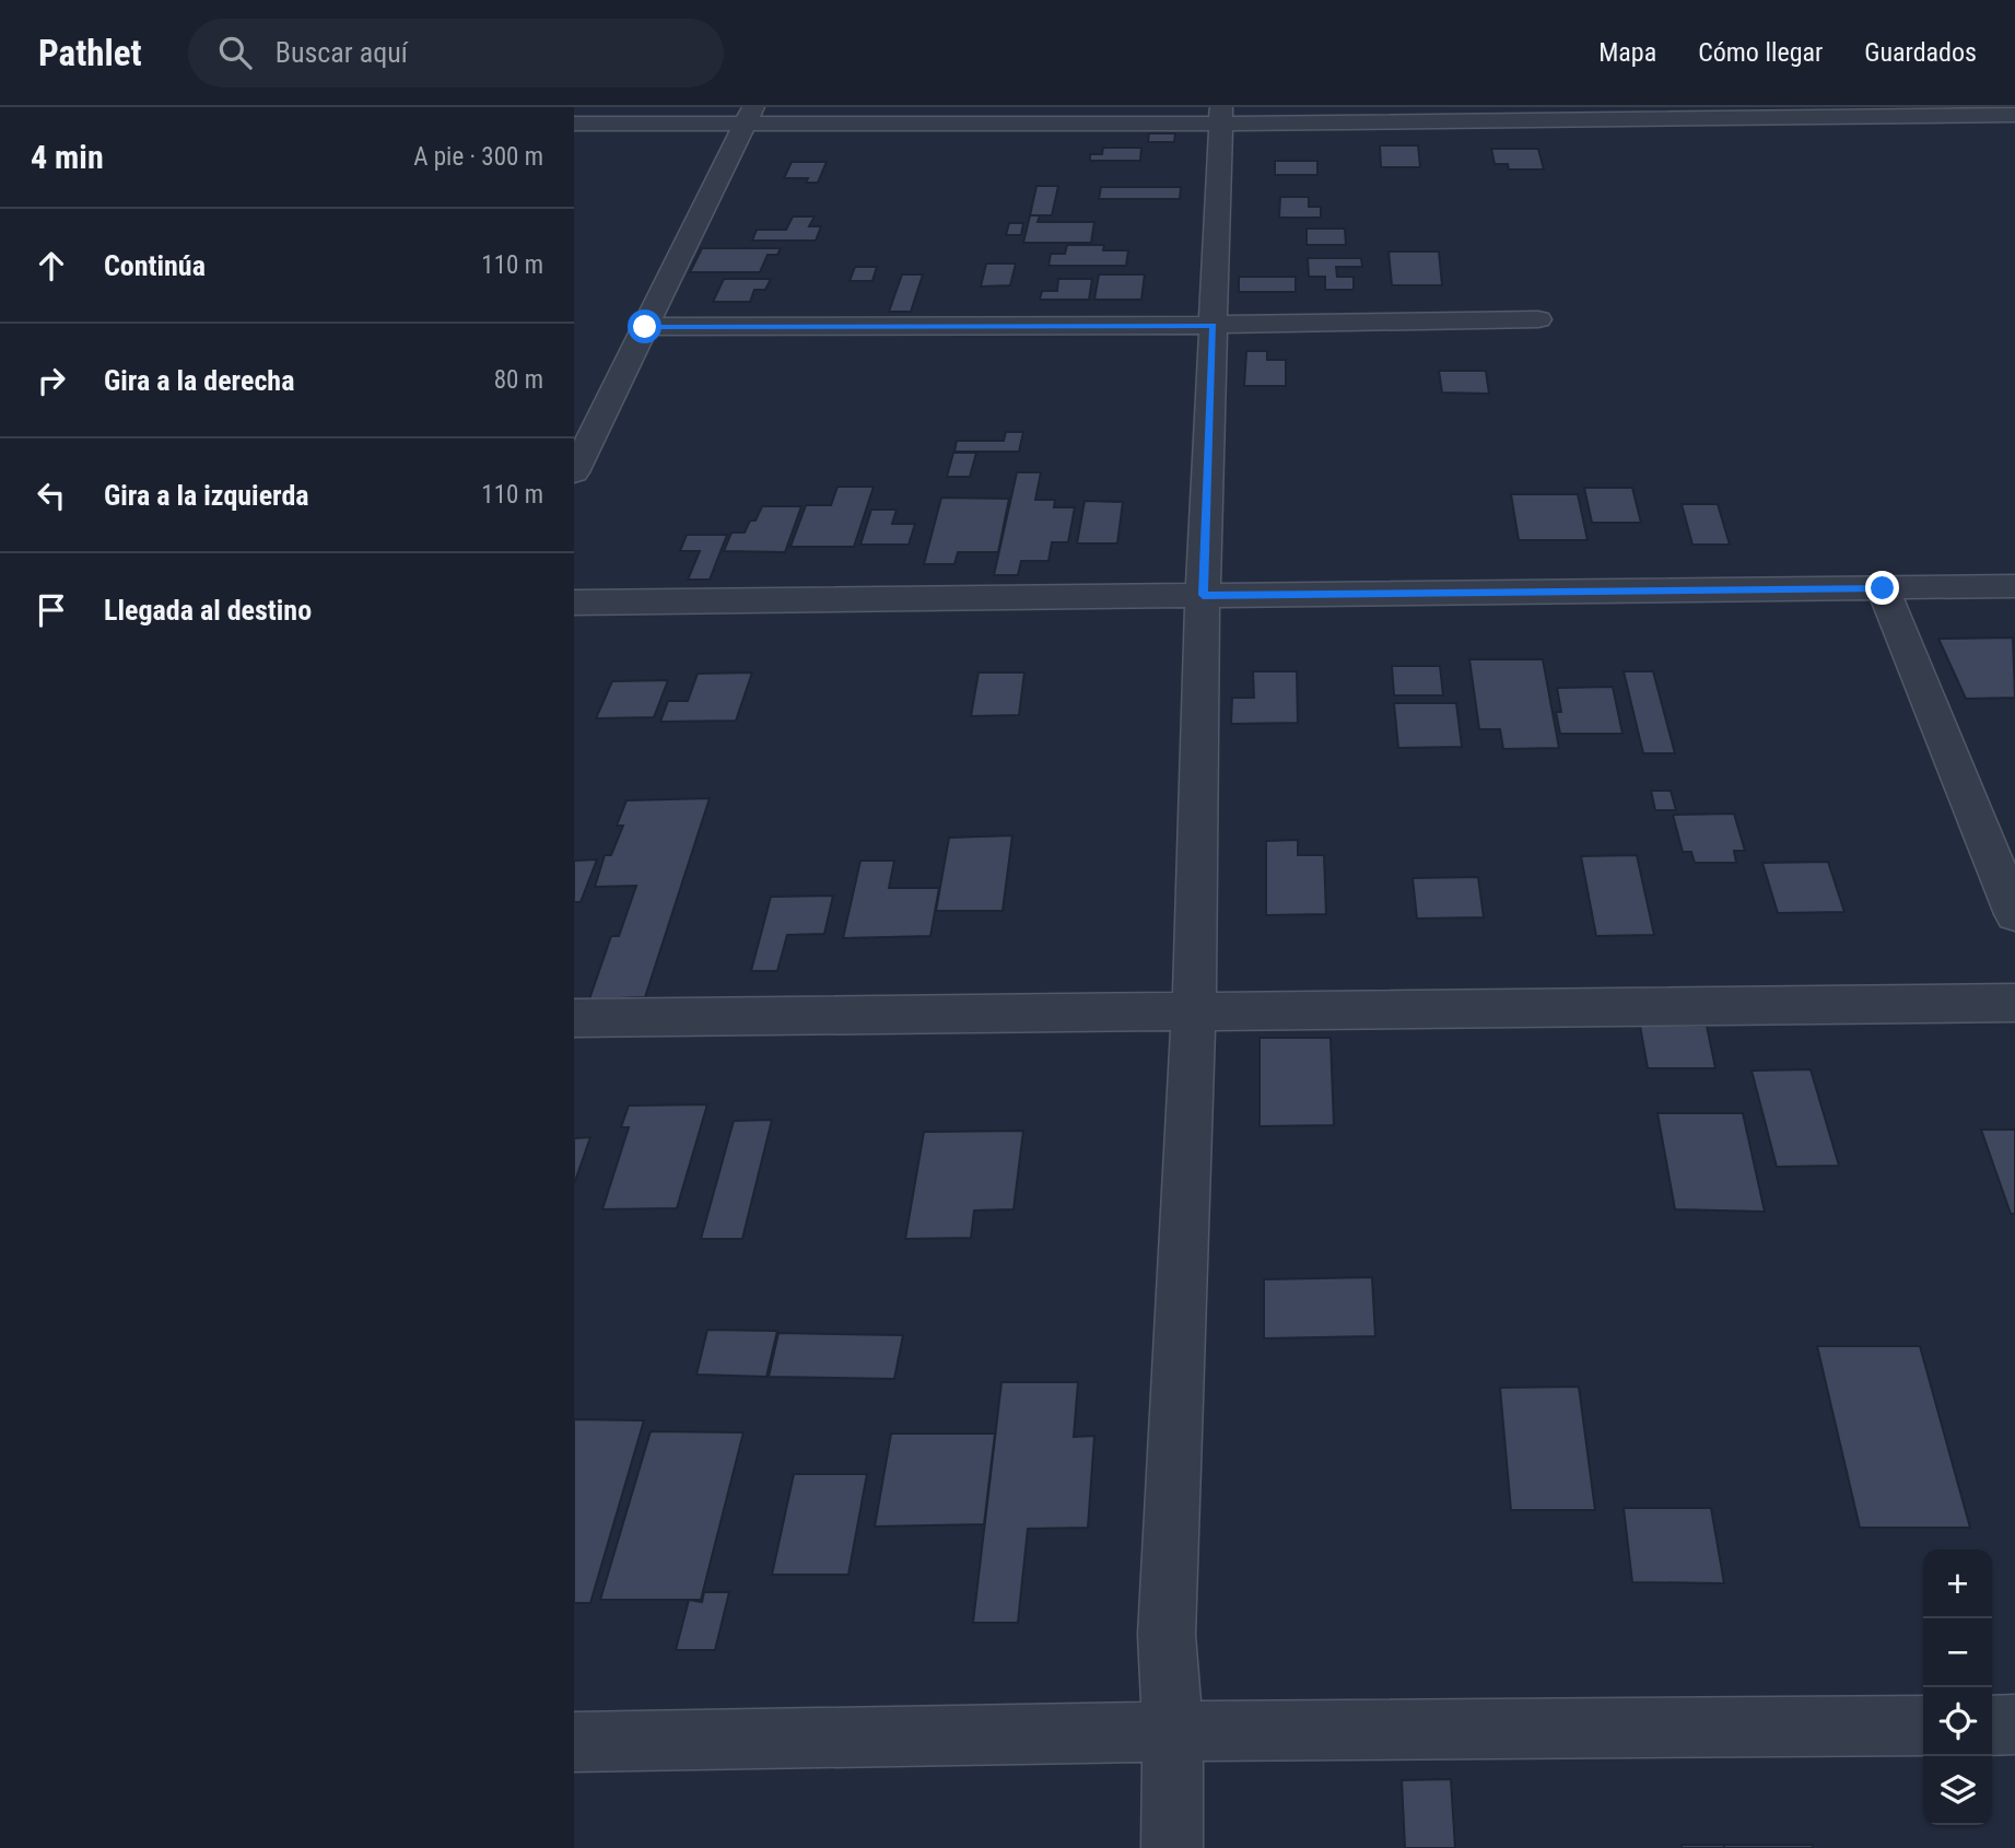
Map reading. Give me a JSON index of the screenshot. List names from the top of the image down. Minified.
{"page":{"header":"Pathlet","search":"Buscar aquí","nav":["Mapa","Cómo llegar","Guardados"],"heading":["4 min","A pie · 300 m"],"list":[["Continúa","110 m"],["Gira a la derecha","80 m"],["Gira a la izquierda","110 m"],"Llegada al destino"],"map_buttons":["+","−"]}}
